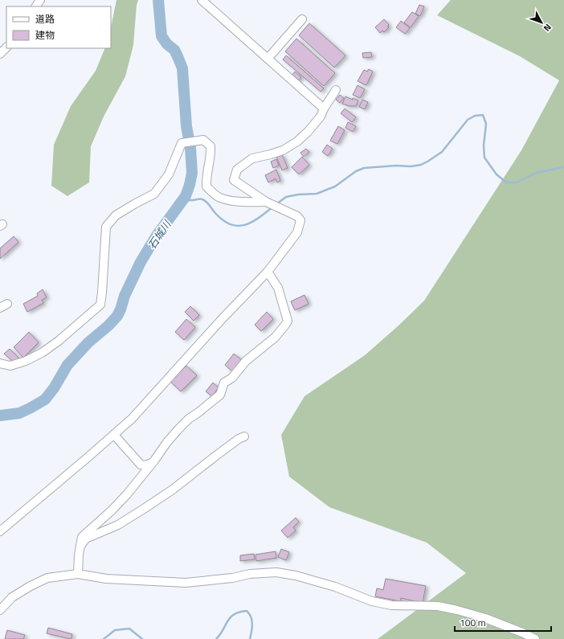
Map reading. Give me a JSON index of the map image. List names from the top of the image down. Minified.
{"water":["石城川"],"legend":["道路","建物"],"scale_bar":"100 m","north":"bottom right"}
